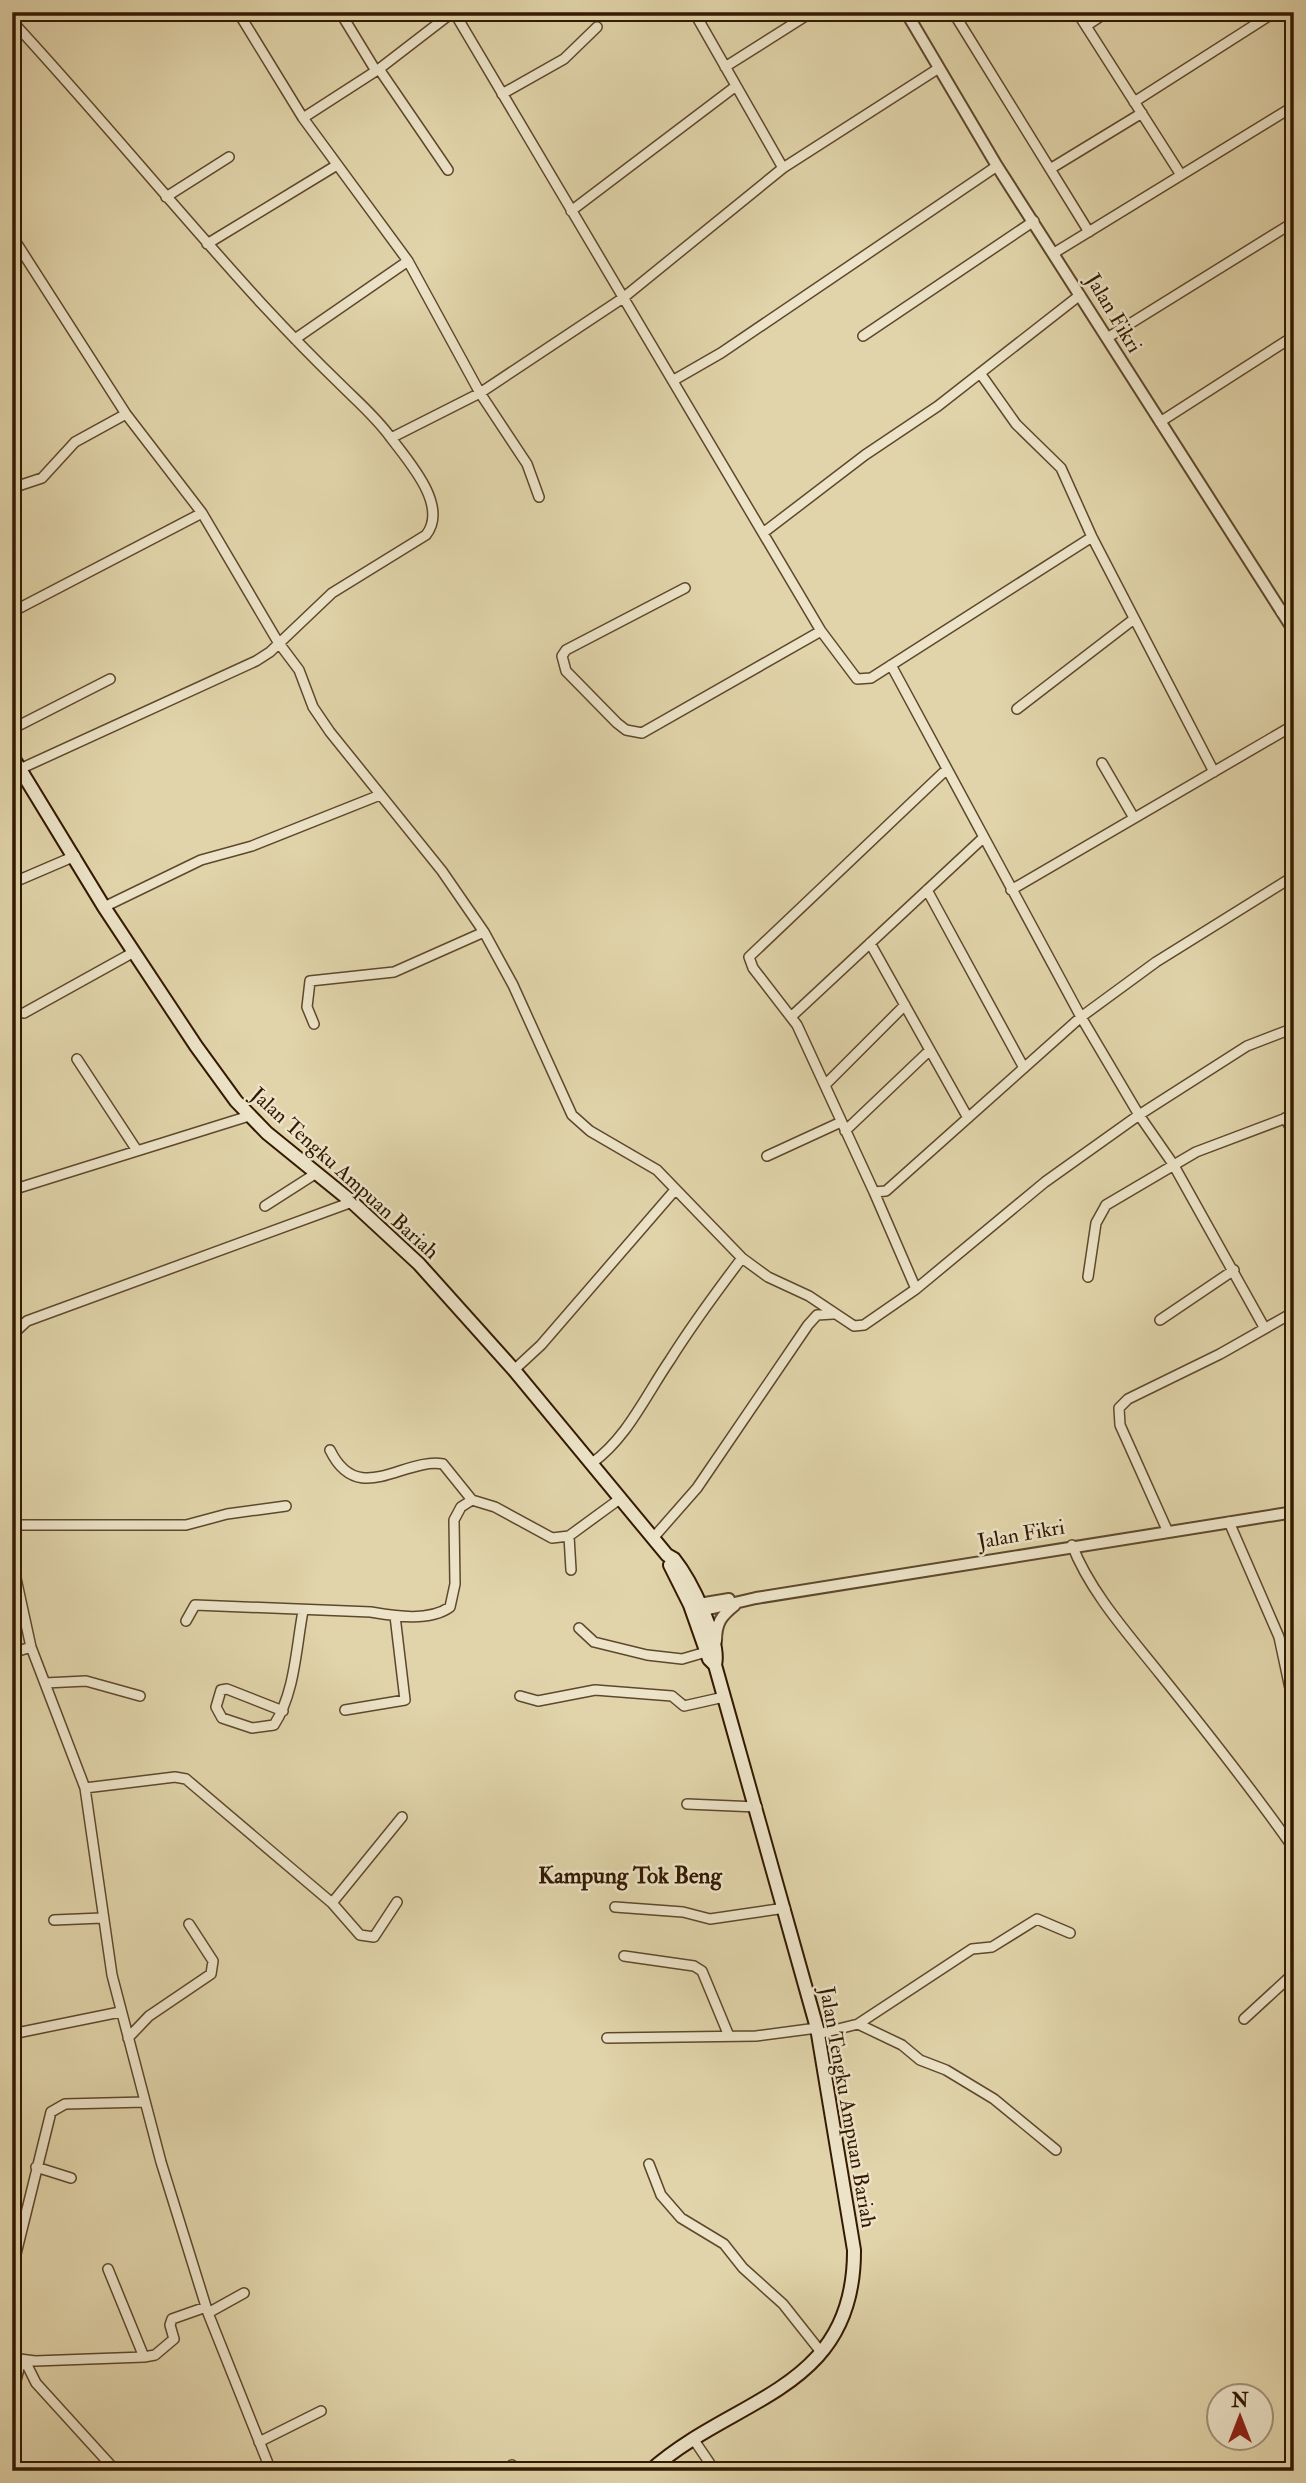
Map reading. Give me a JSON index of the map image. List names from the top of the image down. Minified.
{"streets":{"main road":["Jalan Tengku Ampuan Bariah"],"street":["Jalan Fikri"]},"crossings":[["Jalan Fikri","Jalan Tengku Ampuan Bariah"]],"districts":["Kampung Tok Beng"],"north":"top"}
